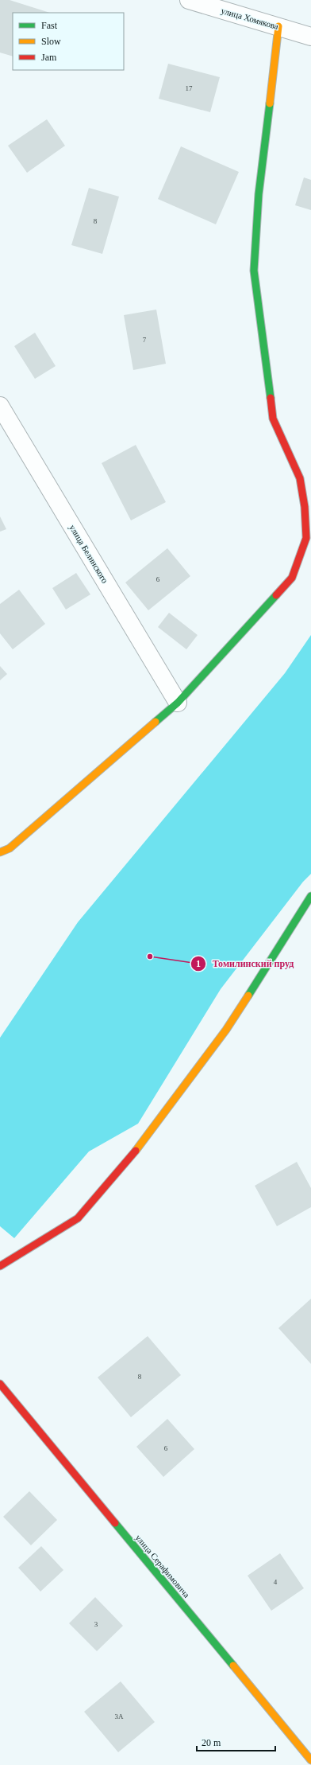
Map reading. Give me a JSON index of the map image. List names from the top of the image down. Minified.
{"streets":{"street":["улица Хомякова","улица Белинского","улица Серафимовича"]},"places":["Томилинский пруд"],"house_numbers":["17","8","7","6","8","6","4","3","3А"],"legend":["Fast","Slow","Jam"],"scale_bar":"20 m"}
